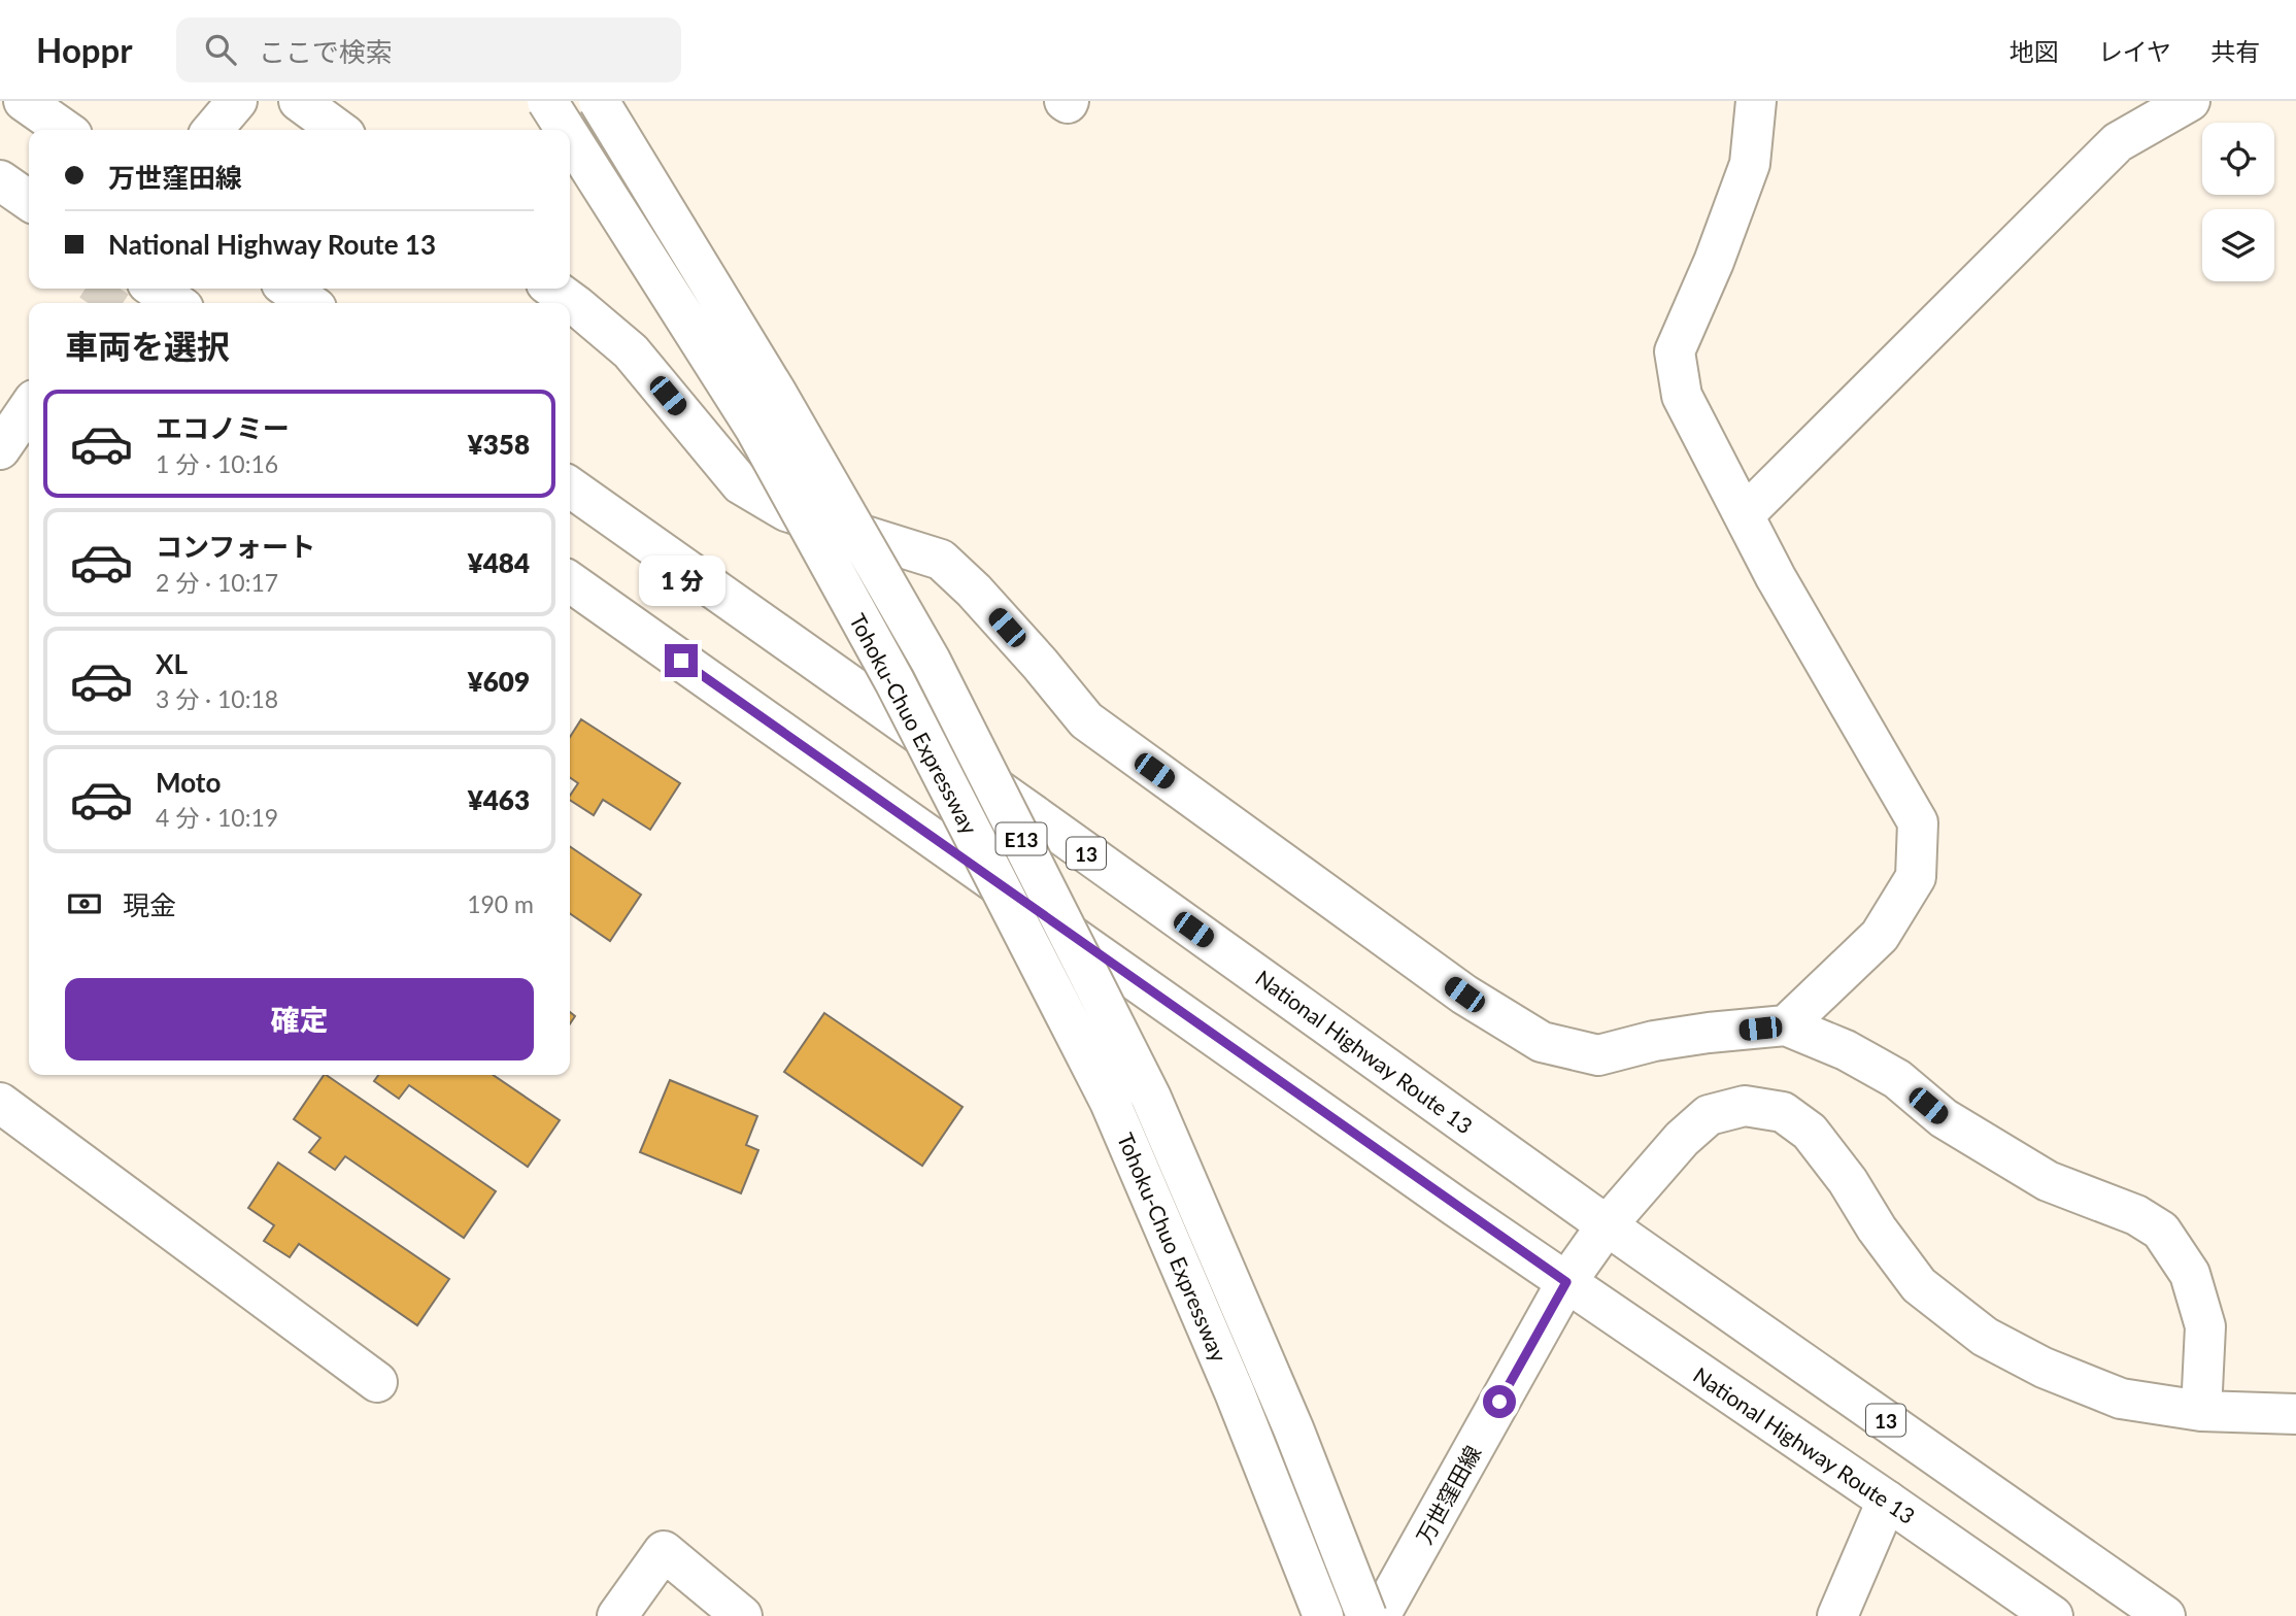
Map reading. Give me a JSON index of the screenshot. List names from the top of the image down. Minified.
{"streets":{"main road":["Tohoku-Chuo Expressway","E13","13","National Highway Route 13","万世窪田線"]},"crossings":[["National Highway Route 13","万世窪田線"]],"page":{"header":"Hoppr","search":"ここで検索","nav":["地図","レイヤ","共有"],"banner":["万世窪田線","National Highway Route 13"],"heading":"車両を選択","list":[{"name":"エコノミー","note":"1 分 · 10:16","value":"¥358"},{"name":"コンフォート","note":"2 分 · 10:17","value":"¥484"},{"name":"XL","note":"3 分 · 10:18","value":"¥609"},{"name":"Moto","note":"4 分 · 10:19","value":"¥463"}],"bubble":"1 分","pay":["現金","190 m"],"buttons":"確定"}}
